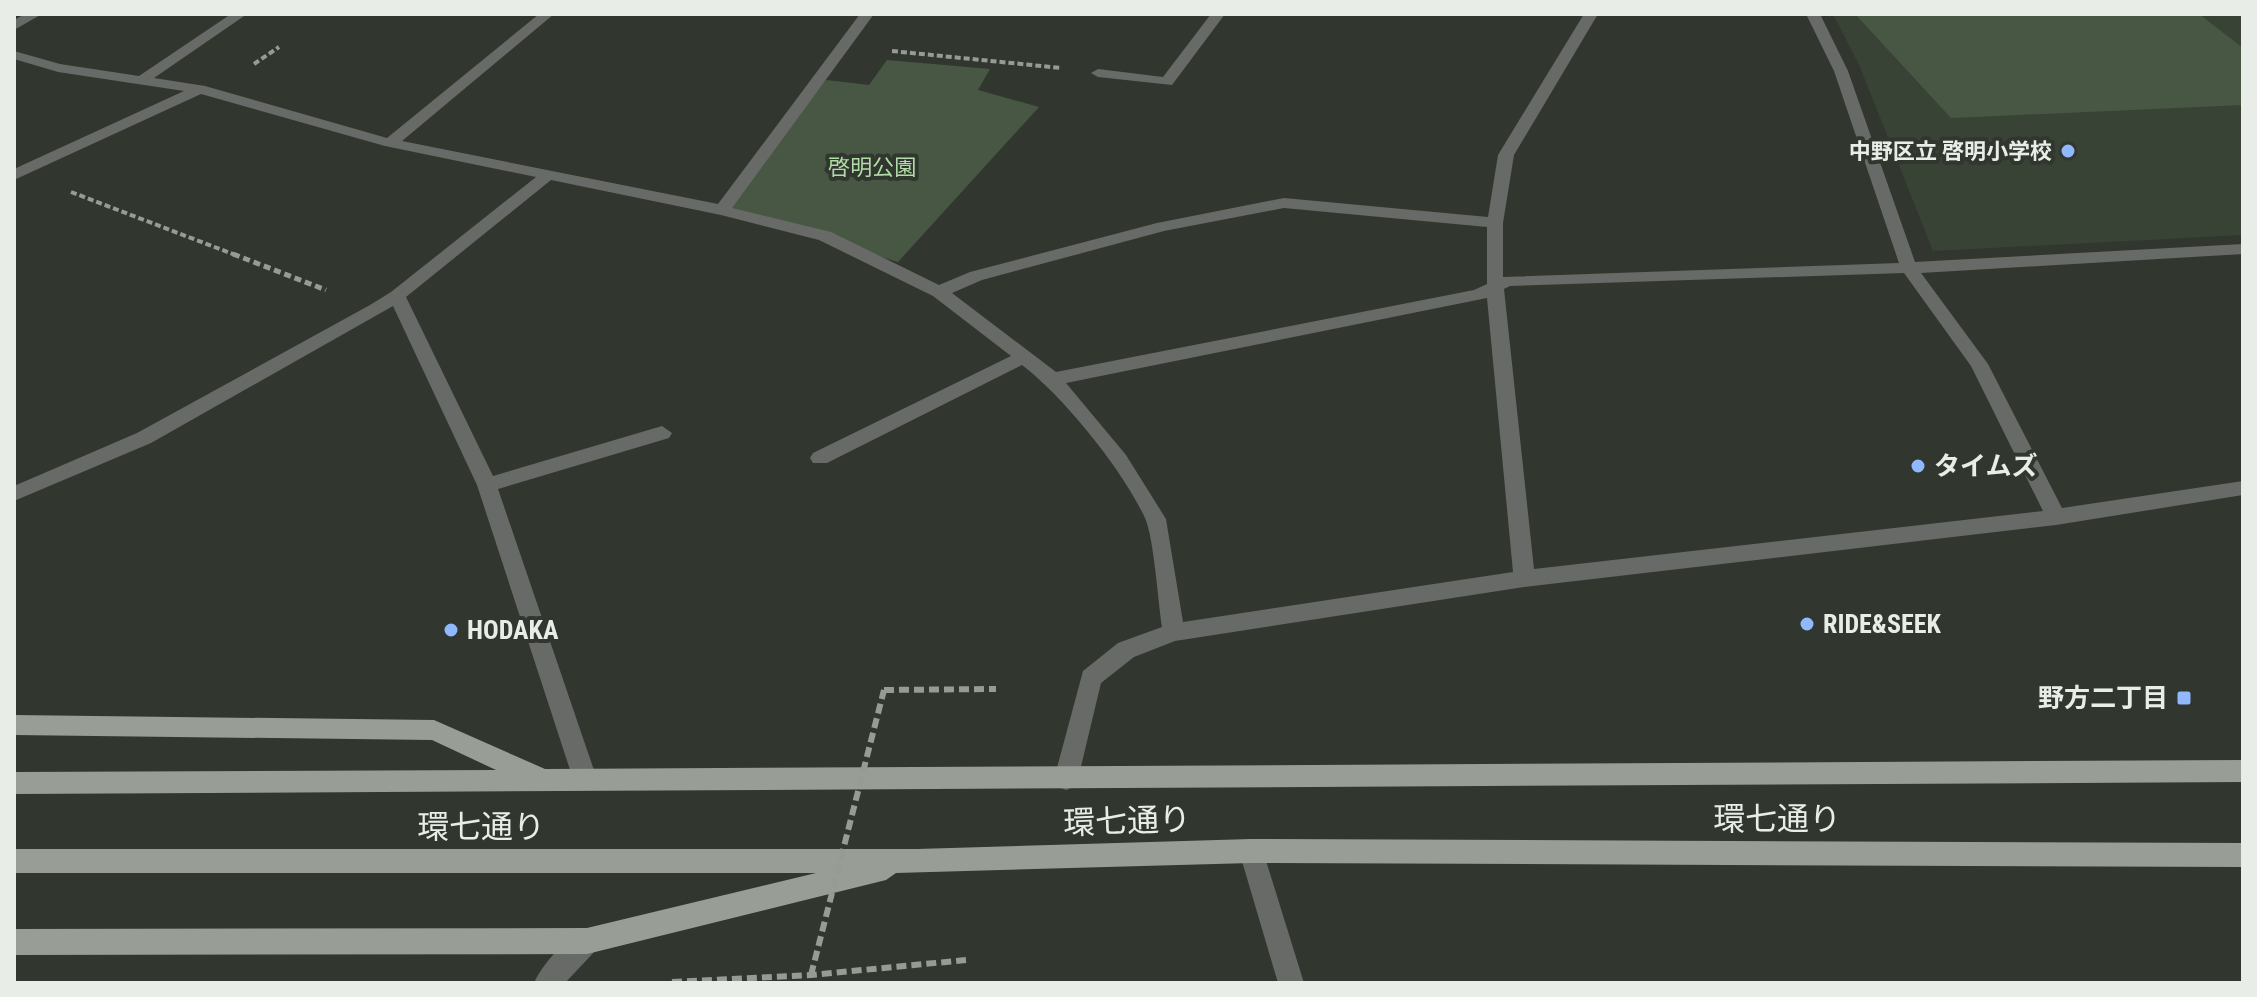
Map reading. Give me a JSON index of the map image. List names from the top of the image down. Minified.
{"streets":{"main road":["環七通り"]},"parks":["啓明公園"],"places":{"other":["中野区立 啓明小学校","タイムズ","RIDE&SEEK","HODAKA"],"transit":["野方二丁目"]}}
